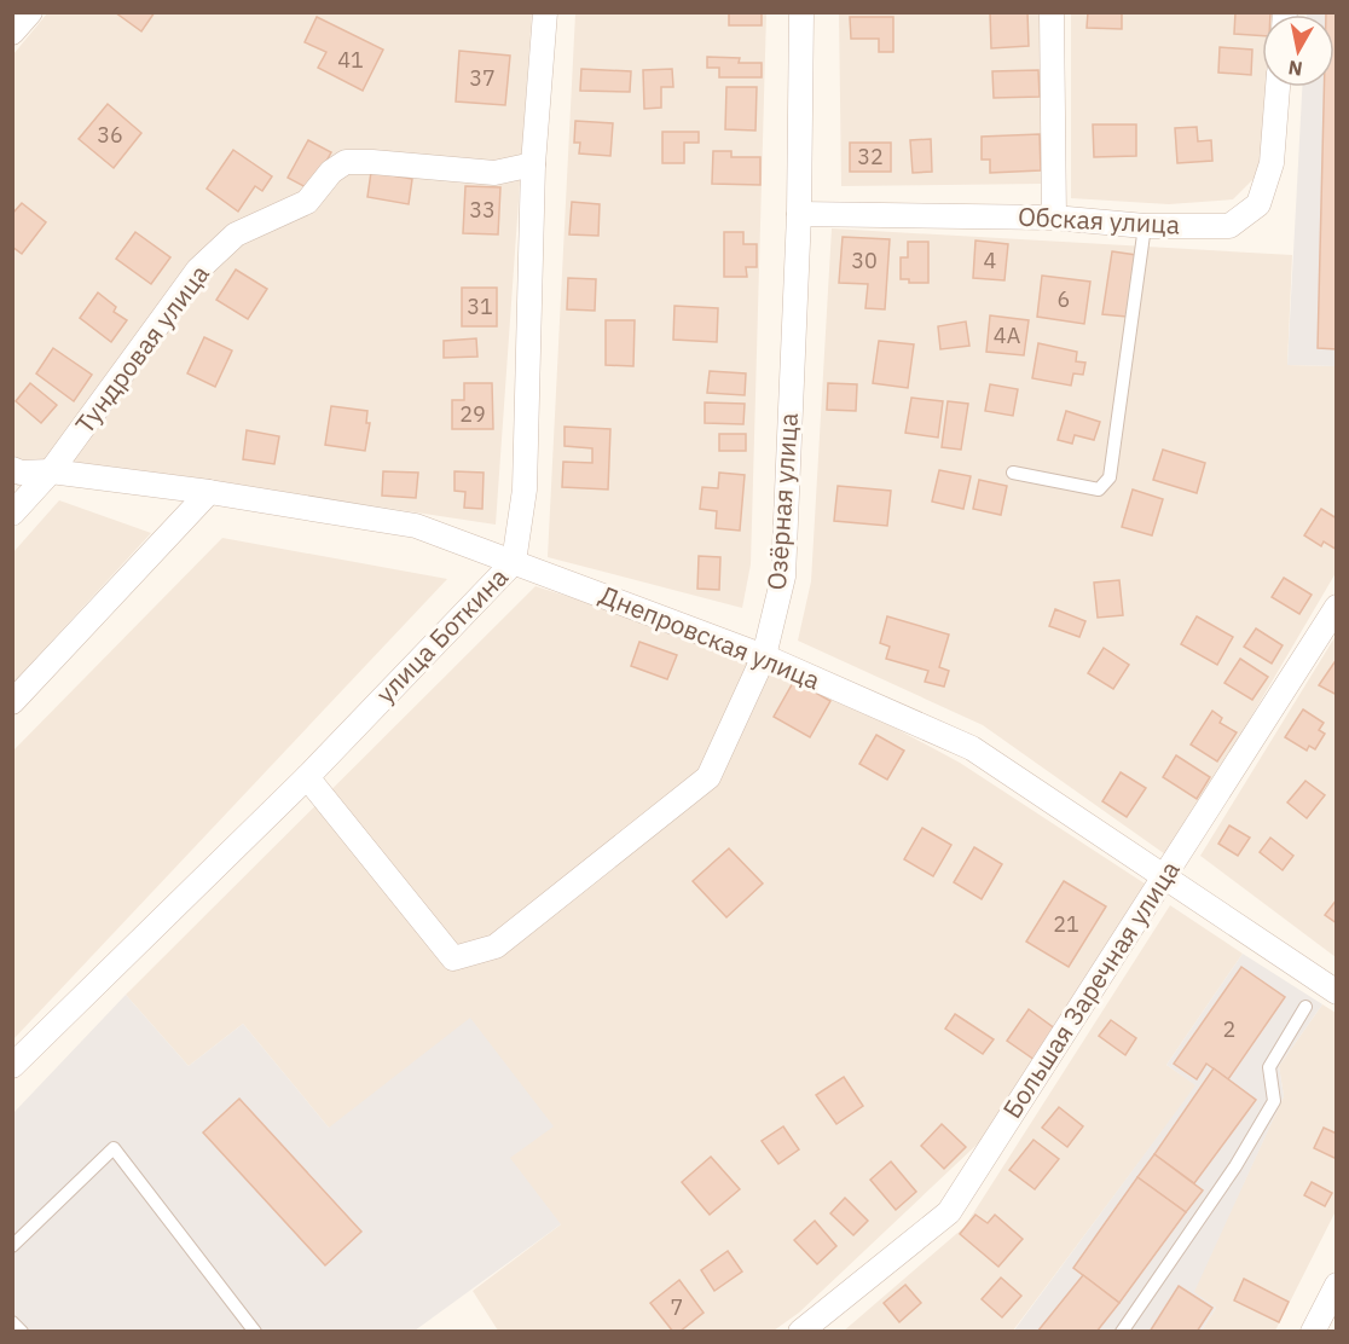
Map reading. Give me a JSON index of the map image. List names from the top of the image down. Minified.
{"streets":{"street":["Обская улица","Тундровая улица","Озёрная улица","улица Боткина","Днепровская улица","Большая Заречная улица"]},"crossings":[["Обская улица","Озёрная улица"],["Тундровая улица","улица Боткина"],["Тундровая улица","Днепровская улица"],["Озёрная улица","улица Боткина"],["Озёрная улица","Днепровская улица"],["улица Боткина","Днепровская улица"],["Днепровская улица","Большая Заречная улица"]],"house_numbers":["41","37","36","32","33","30","4","6","31","4А","29","21","2","7"],"north":"bottom"}
